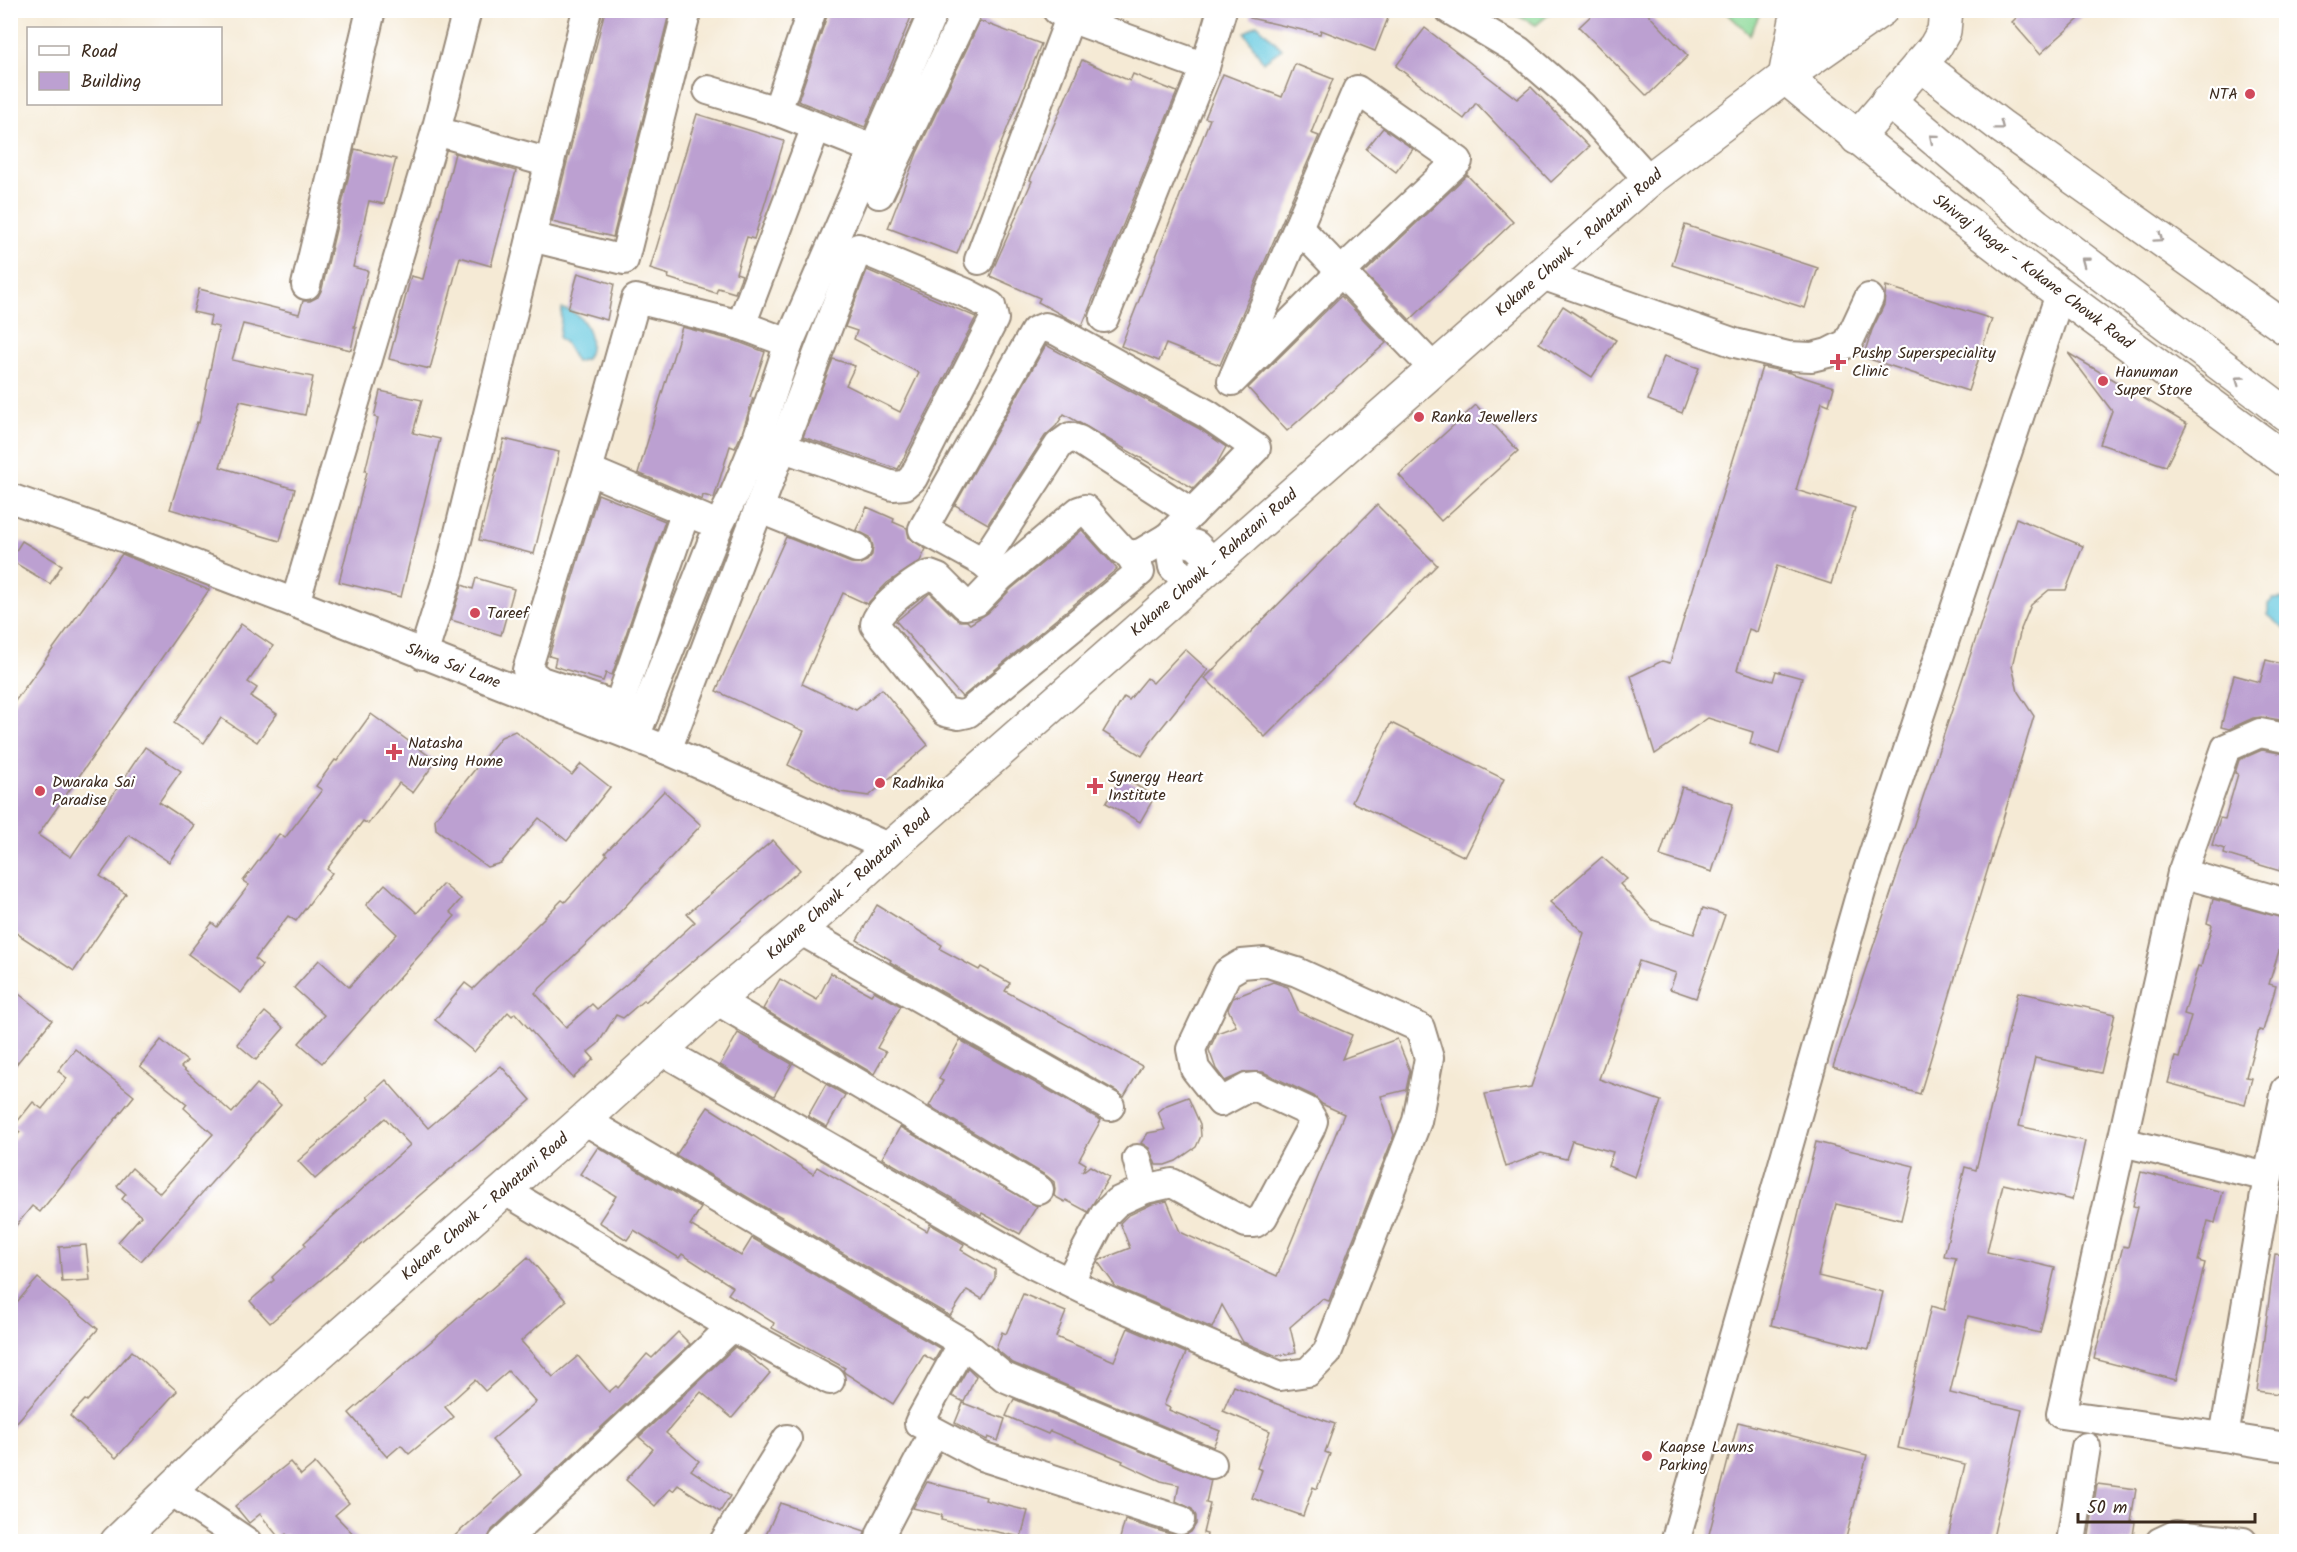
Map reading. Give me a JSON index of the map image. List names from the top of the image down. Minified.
{"streets":{"street":["Kokane Chowk - Rahatani Road","Shivraj Nagar - Kokane Chowk Road","Shiva Sai Lane"]},"crossings":[["Kokane Chowk - Rahatani Road","Shivraj Nagar - Kokane Chowk Road"],["Kokane Chowk - Rahatani Road","Shiva Sai Lane"]],"places":{"other":["NTA","Hanuman Super Store","Ranka Jewellers","Tareef","Radhika","Dwaraka Sai Paradise","Kaapse Lawns Parking"],"health":["Pushp Superspeciality Clinic","Natasha Nursing Home","Synergy Heart Institute"]},"legend":["Road","Building"],"scale_bar":"50 m"}
